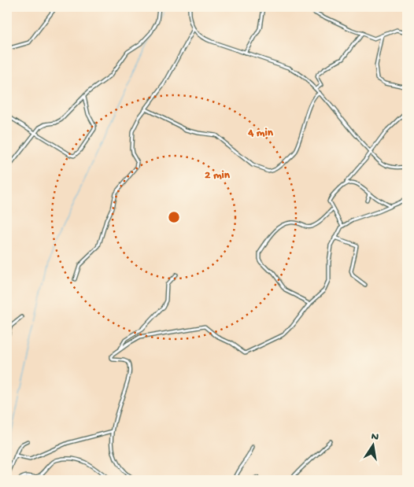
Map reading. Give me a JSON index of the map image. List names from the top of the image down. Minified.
{"north":"top","rings":["4 min","2 min"]}
